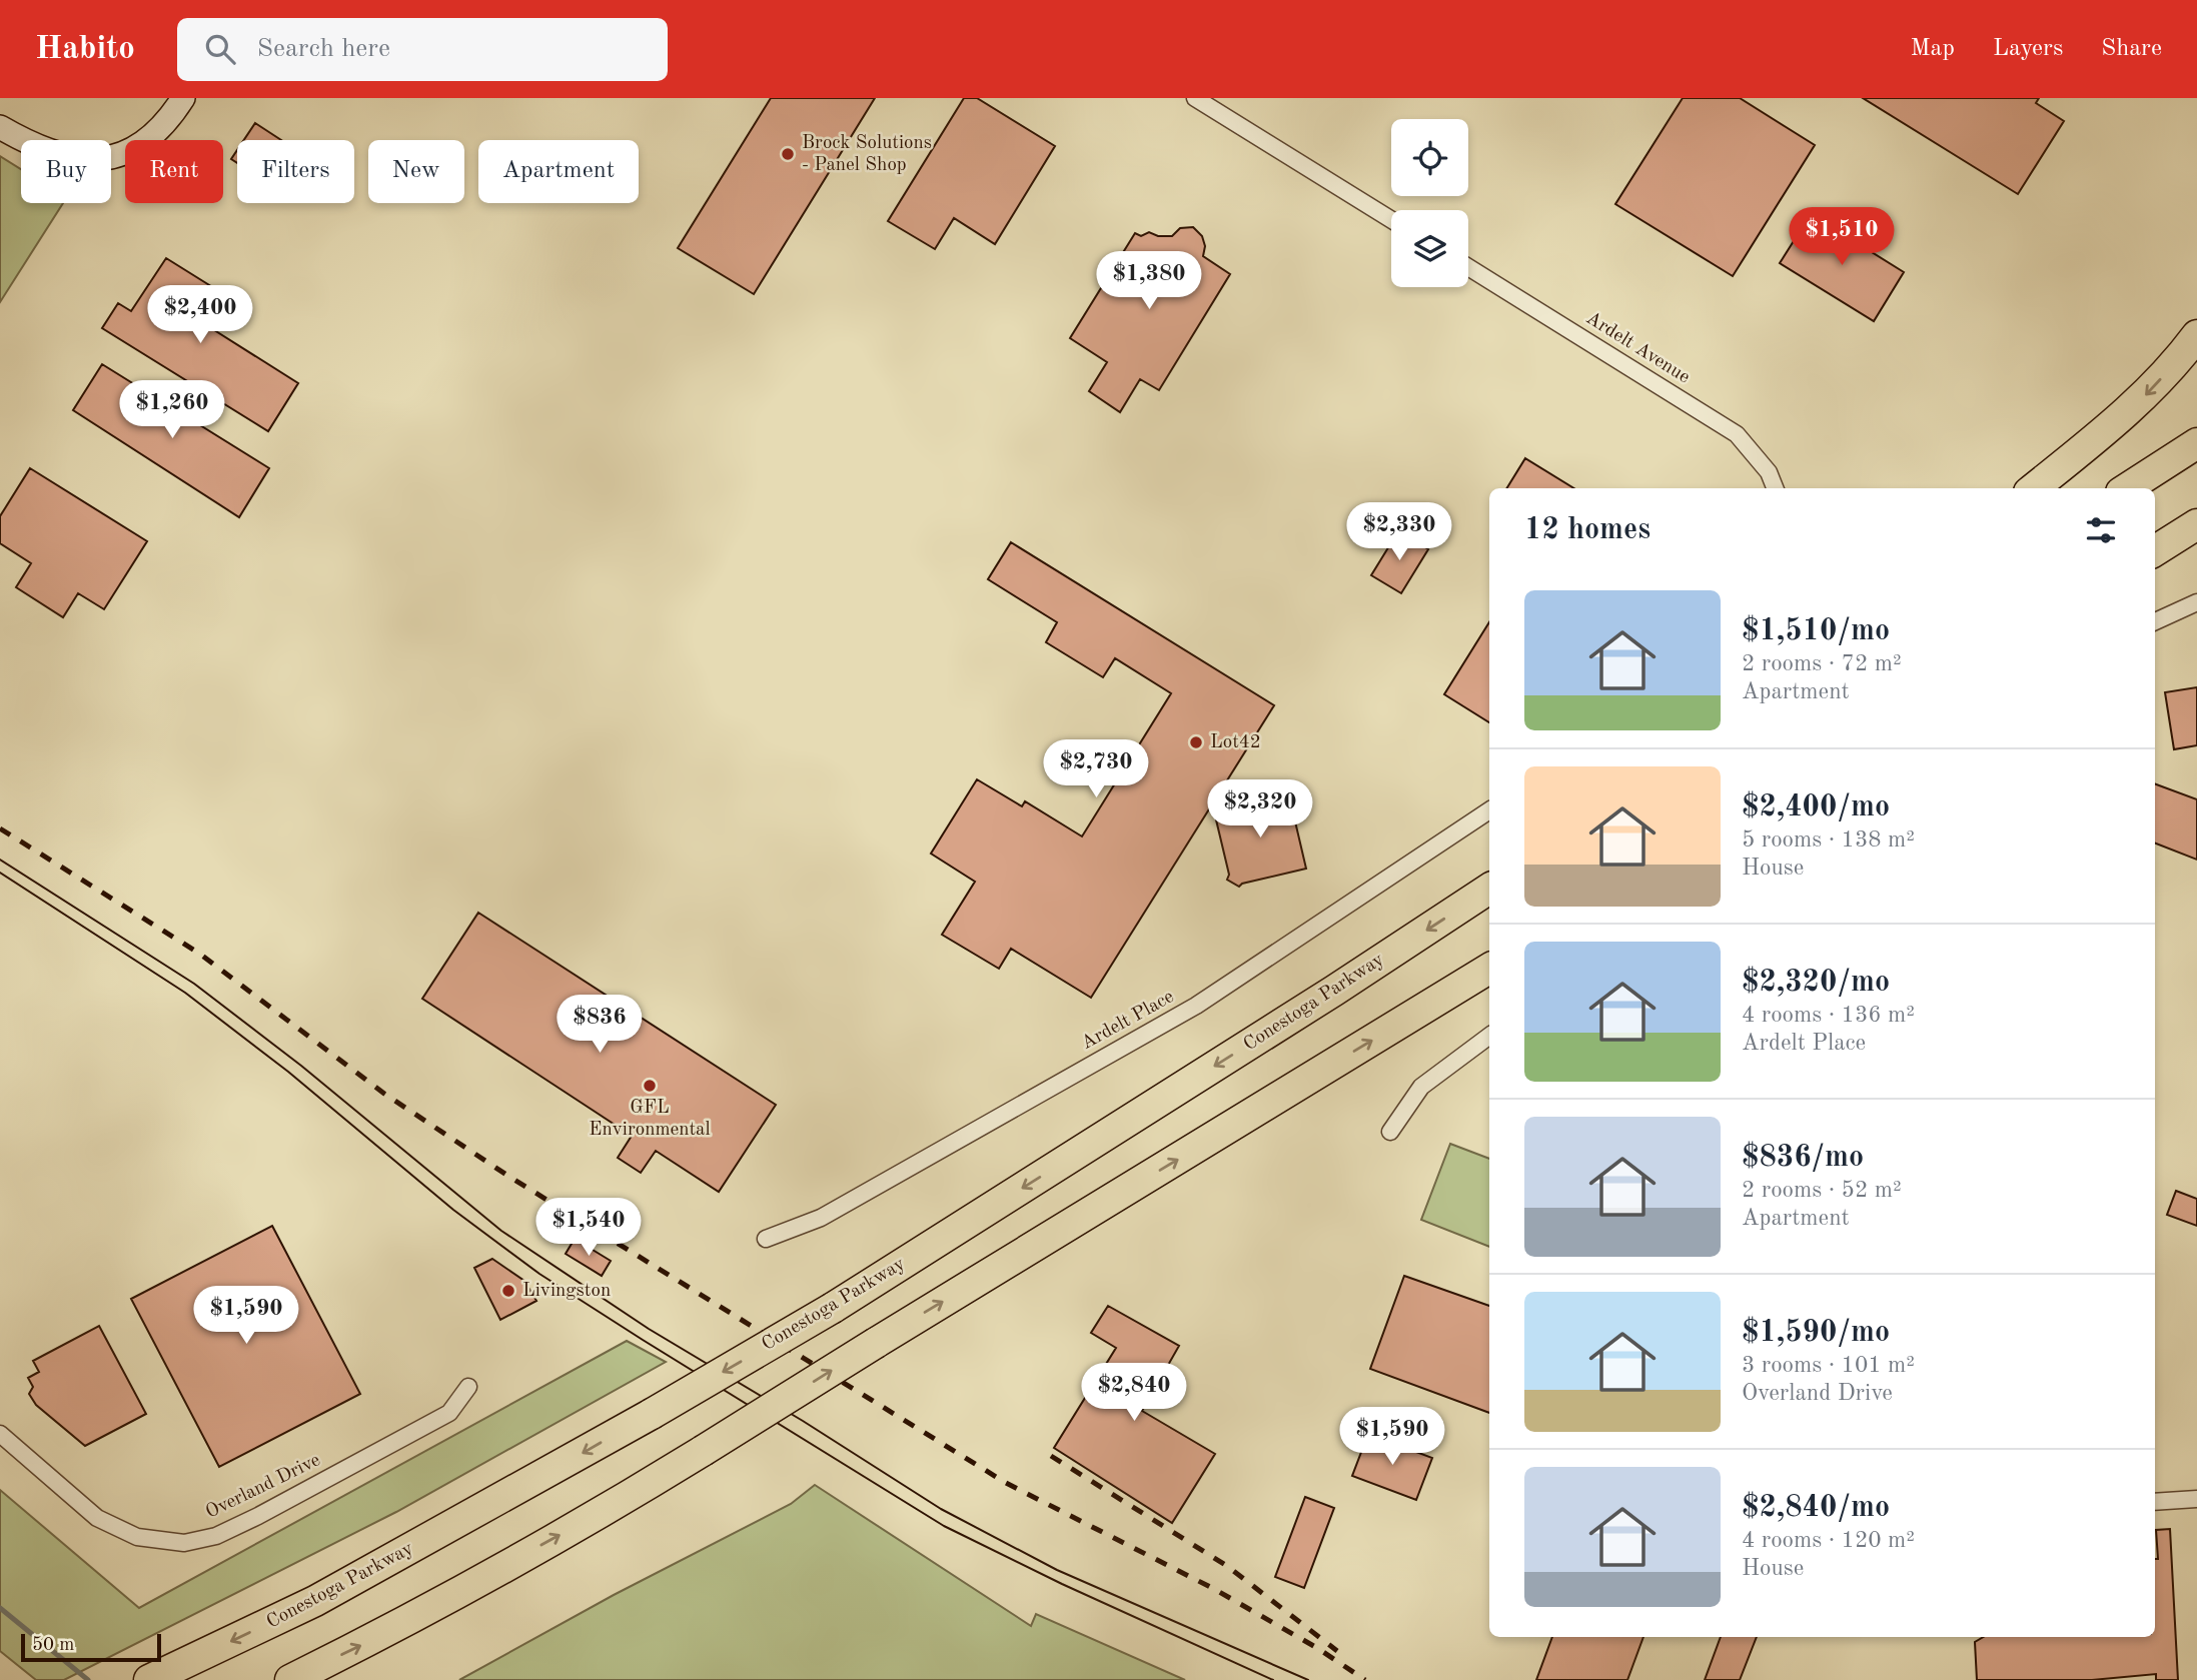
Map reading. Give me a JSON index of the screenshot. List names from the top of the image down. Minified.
{"streets":{"highway":["Conestoga Parkway"],"street":["Ardelt Avenue","Ardelt Place","Overland Drive"]},"places":["Brock Solutions - Panel Shop","Lot42","GFL Environmental","Livingston"],"scale_bar":"50 m","page":{"header":"Habito","search":"Search here","nav":["Map","Layers","Share"],"chip":["Buy","Rent","Filters","New","Apartment"],"price":["$1,510","$1,380","$2,400","$1,260","$2,330","$2,730","$2,320","$836","$1,540","$1,590","$2,840","$1,590"],"heading":"12 homes","list":[{"name":"$1,510/mo","note":"2 rooms · 72 m² · Apartment"},{"name":"$2,400/mo","note":"5 rooms · 138 m² · House"},{"name":"$2,320/mo","note":"4 rooms · 136 m² · Ardelt Place"},{"name":"$836/mo","note":"2 rooms · 52 m² · Apartment"},{"name":"$1,590/mo","note":"3 rooms · 101 m² · Overland Drive"},{"name":"$2,840/mo","note":"4 rooms · 120 m² · House"}],"scale":"50 m"}}
